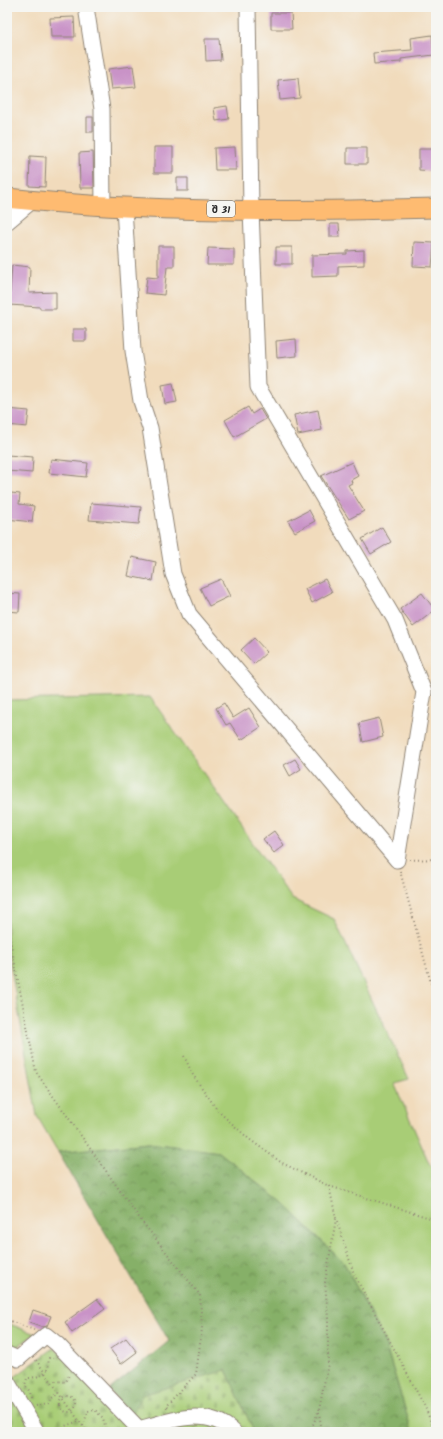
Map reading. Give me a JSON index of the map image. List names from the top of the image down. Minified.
{"streets":{"main road":["შ 31"]}}
